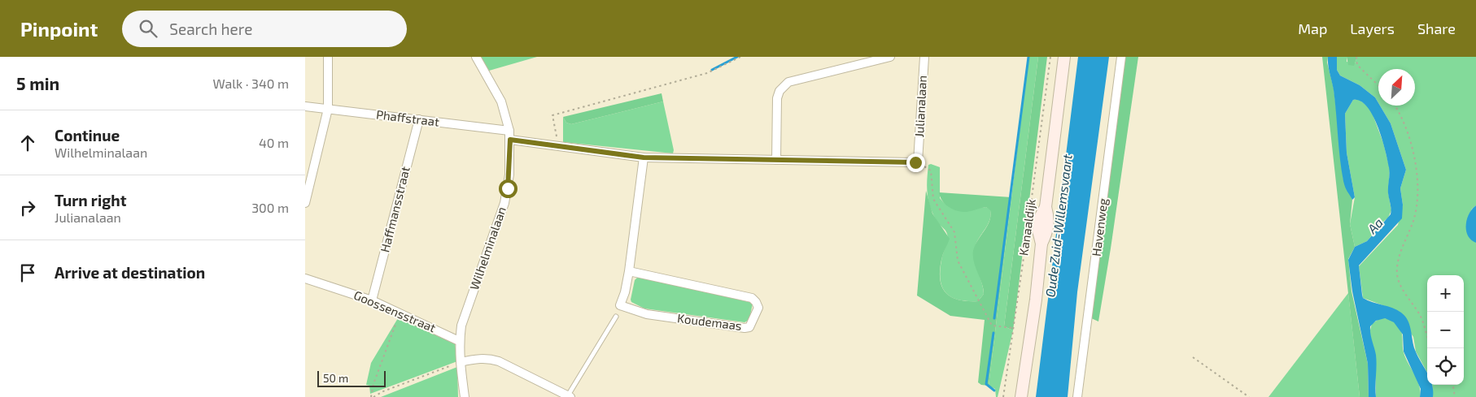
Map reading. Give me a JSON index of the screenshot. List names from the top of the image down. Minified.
{"streets":{"main road":["Kanaaldijk"],"street":["Julianalaan","Phaffstraat","Haffmansstraat","Havenweg","Wilhelminalaan","Goossensstraat","Koudemaas"]},"crossings":[["Phaffstraat","Haffmansstraat"],["Phaffstraat","Wilhelminalaan"],["Haffmansstraat","Goossensstraat"],["Wilhelminalaan","Goossensstraat"]],"water":["Oude Zuid-Willemsvaart","Aa"],"scale_bar":"50 m","north":"top right","page":{"header":"Pinpoint","search":"Search here","nav":["Map","Layers","Share"],"heading":["5 min","Walk · 340 m"],"list":[["Continue","Wilhelminalaan","40 m"],["Turn right","Julianalaan","300 m"],"Arrive at destination"],"map_buttons":["+","−"],"scale":"50 m"}}
